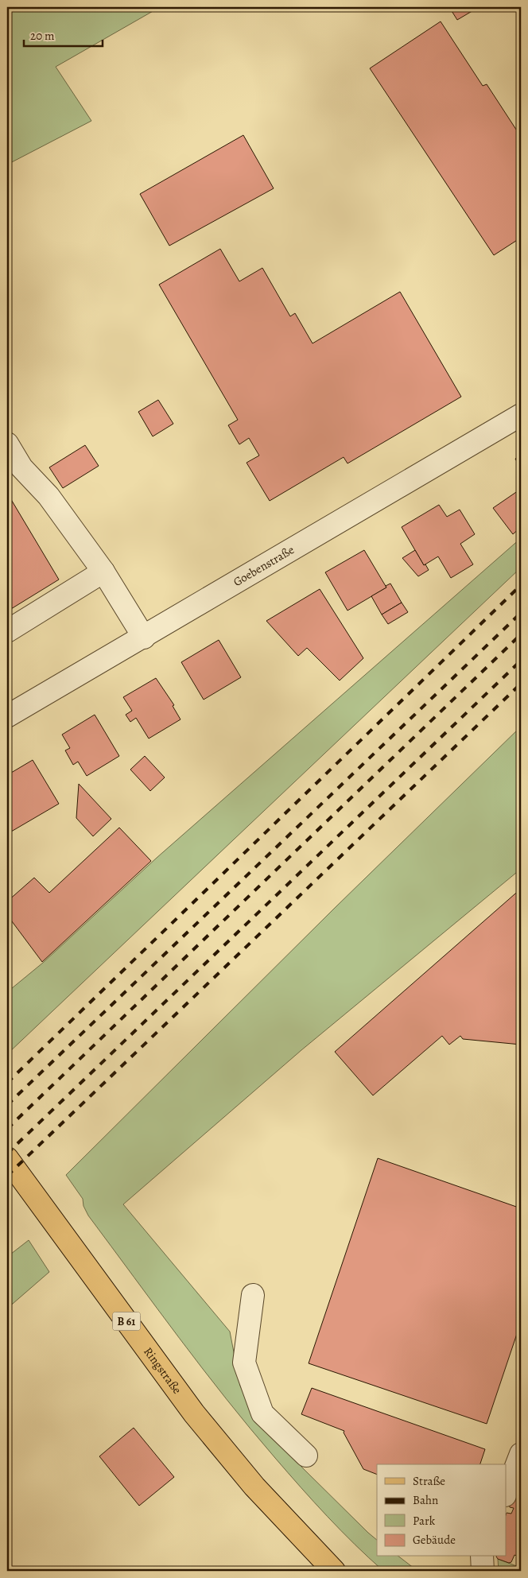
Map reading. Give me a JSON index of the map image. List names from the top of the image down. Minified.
{"streets":{"main road":["B 61","Ringstraße"],"street":["Goebenstraße"]},"legend":["Straße","Bahn","Park","Gebäude"],"scale_bar":"20 m"}
